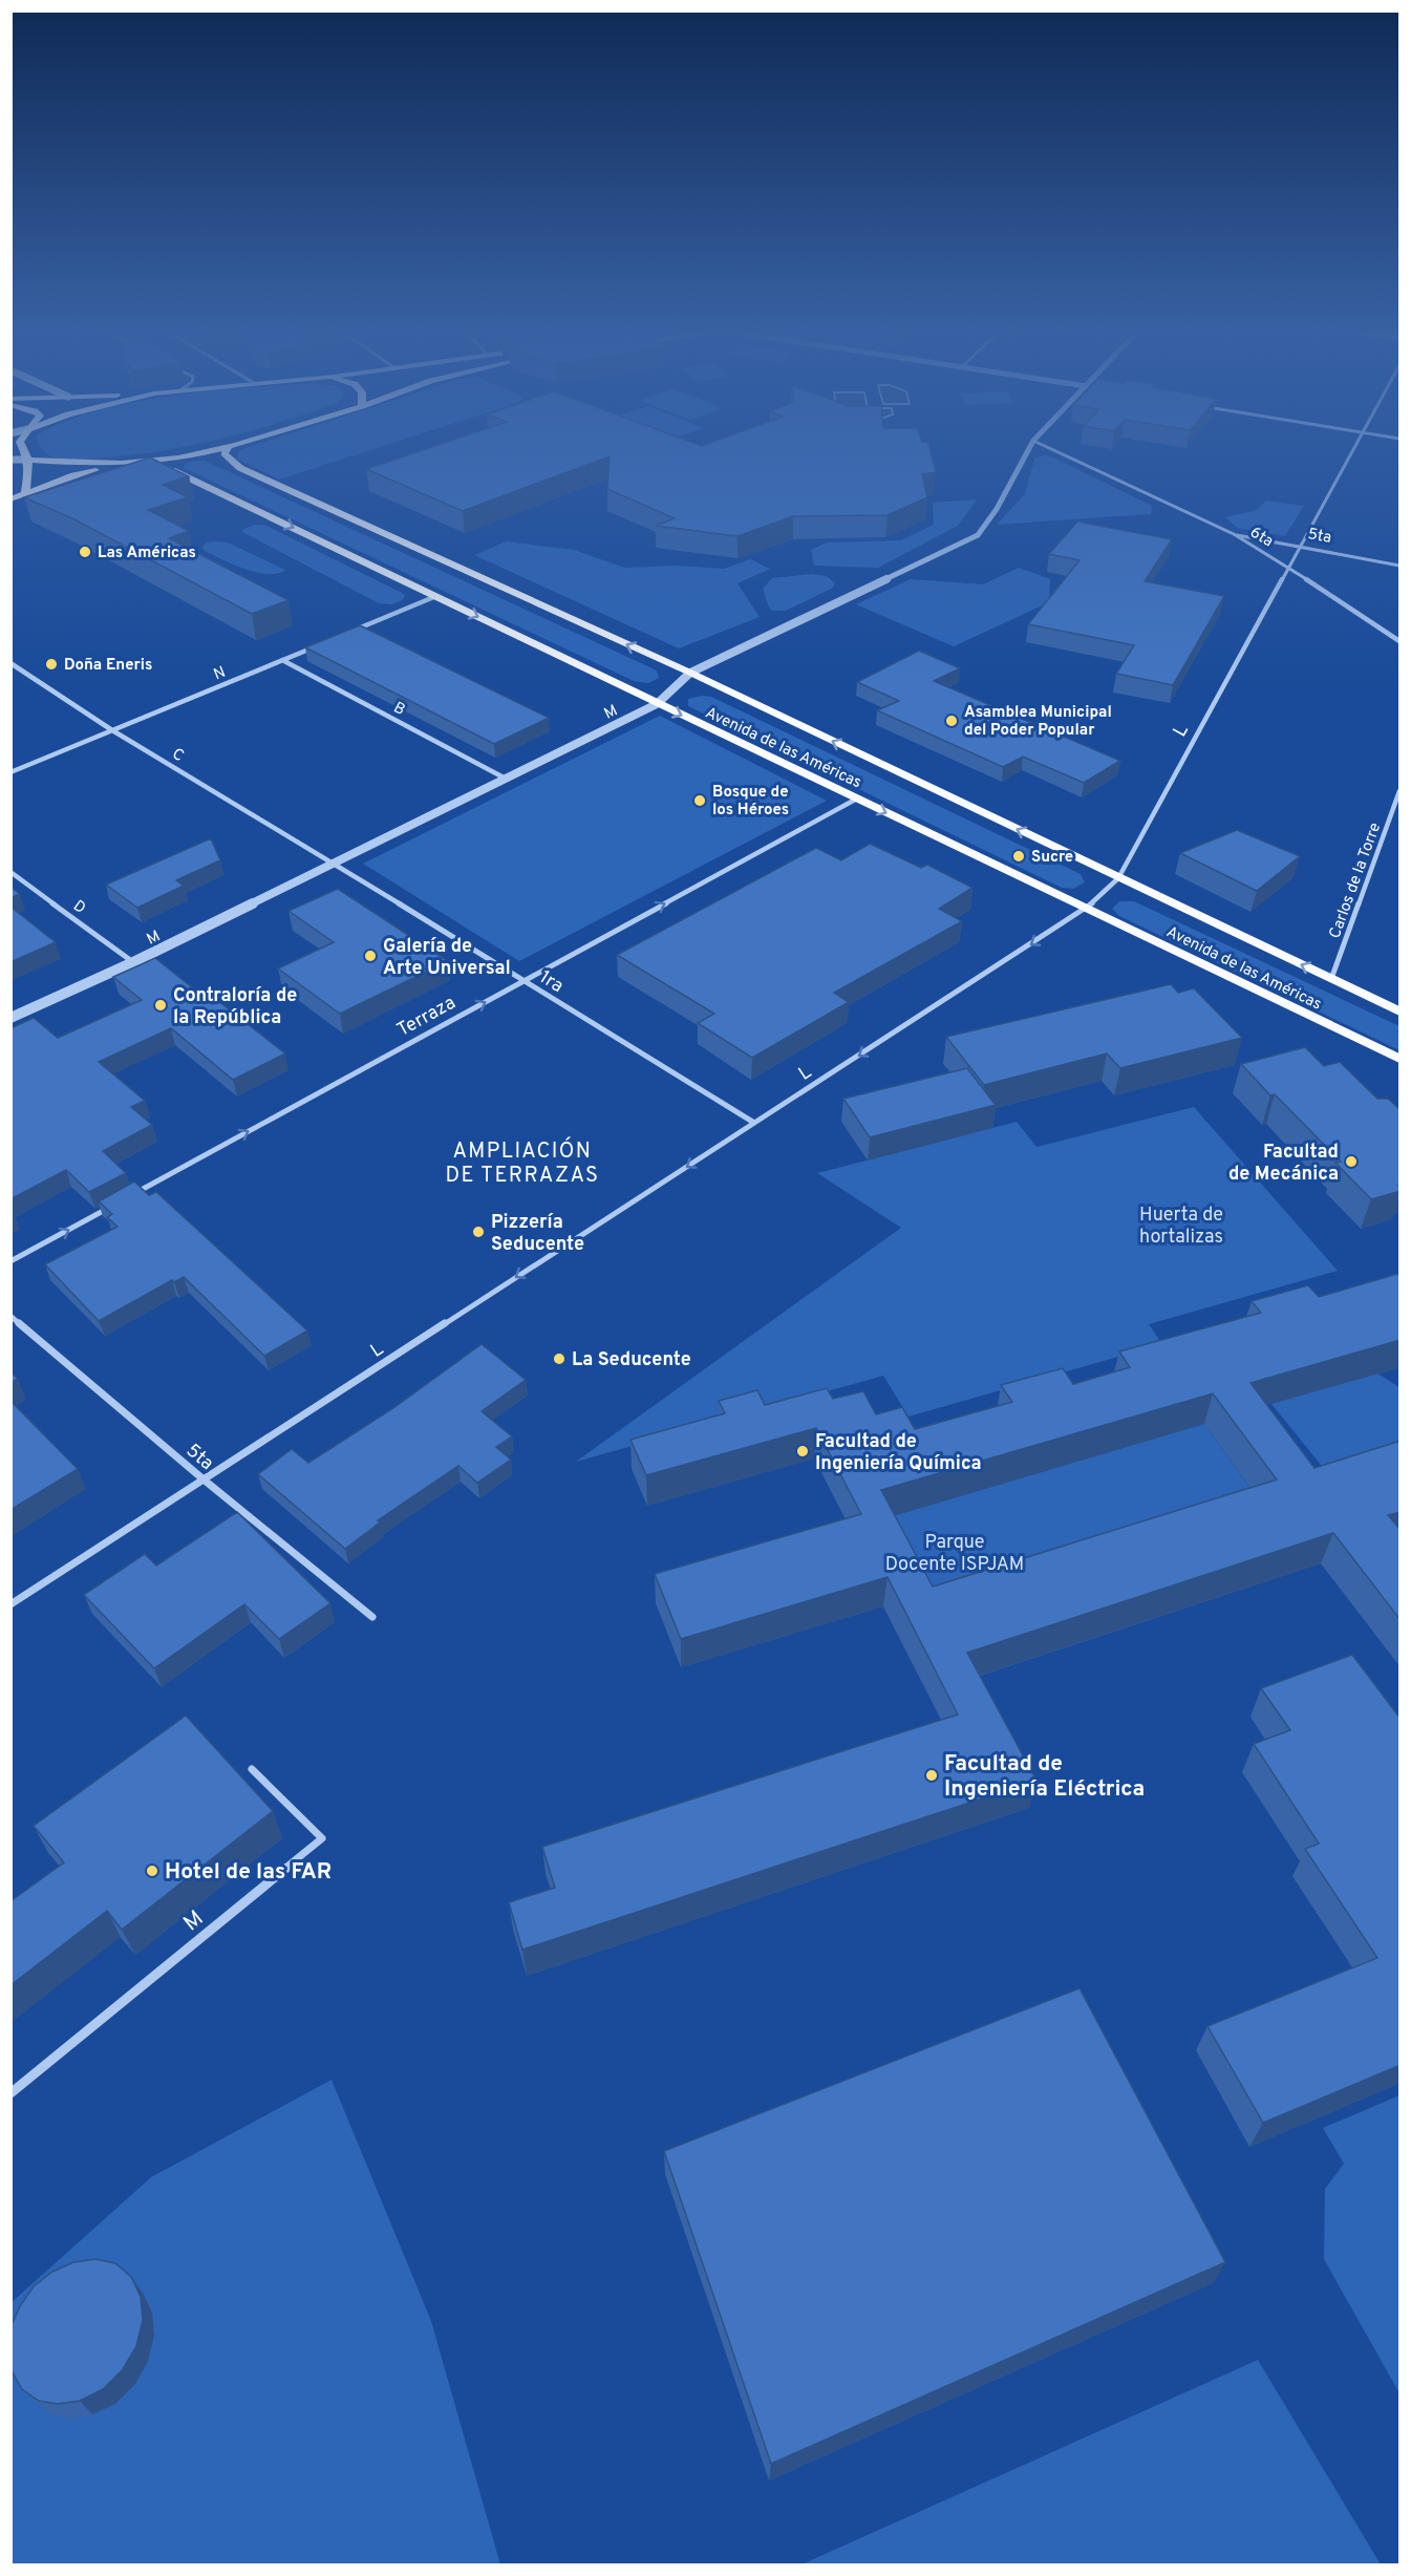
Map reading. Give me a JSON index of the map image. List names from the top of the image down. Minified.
{"streets":{"main road":["Avenida de las Américas"],"street":["5ta","6ta","N","B","M","L","C","Carlos de la Torre","D","1ra","Terraza"]},"crossings":[["5ta","6ta"],["5ta","L"],["6ta","L"],["N","B"],["N","C"],["B","M"],["M","Avenida de las Américas"],["M","C"],["M","D"],["M","1ra"],["L","Avenida de las Américas"],["L","1ra"],["Avenida de las Américas","Carlos de la Torre"],["Avenida de las Américas","Terraza"],["C","1ra"],["1ra","Terraza"]],"one_way":["L","Terraza"],"districts":["AMPLIACIÓN DE TERRAZAS"],"parks":["Huerta de hortalizas","Parque Docente ISPJAM"],"places":["Las Américas","Doña Eneris","Asamblea Municipal del Poder Popular","Bosque de los Héroes","Sucre","Galería de Arte Universal","Contraloría de la República","Facultad de Mecánica","Pizzería Seducente","La Seducente","Facultad de Ingeniería Química","Facultad de Ingeniería Eléctrica","Hotel de las FAR"]}
